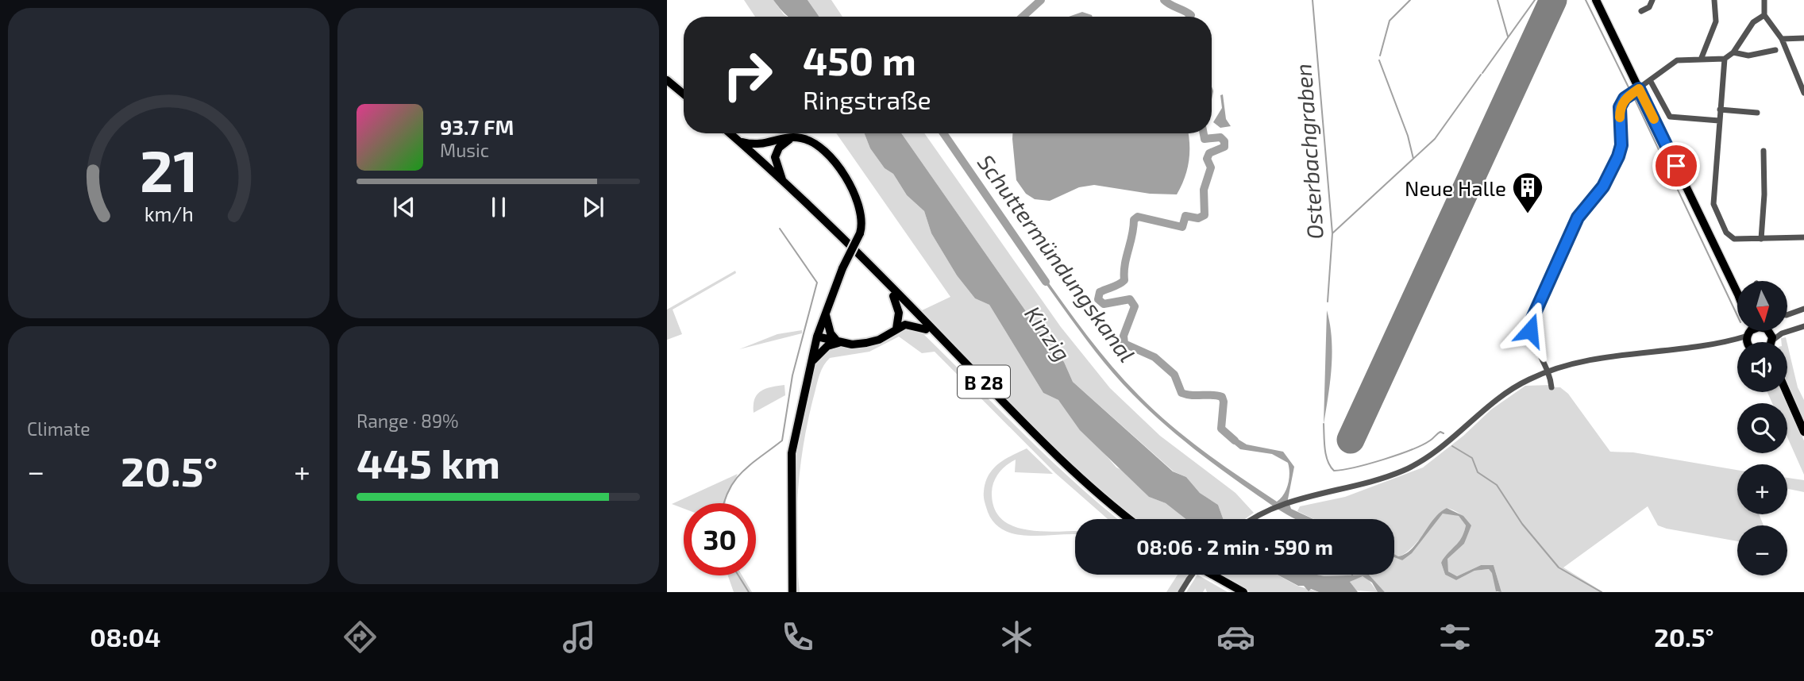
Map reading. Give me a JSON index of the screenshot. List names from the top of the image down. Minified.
{"streets":{"highway":["B 28"]},"water":["Osterbachgraben","Schuttermündungskanal","Kinzig"],"places":{"building":["Neue Halle"]},"north":"bottom","page":{"turn":["450 m","Ringstraße"],"song":["93.7 FM","Music"],"map_buttons":["+","−"],"tile":["Climate",["Range · 89%","445 km"]],"heat":["−","20.5°","+"],"limit":"30","trip":"08:06 · 2 min · 590 m","tabs":["08:04","20.5°"],"gauge":["21","km/h"]}}
